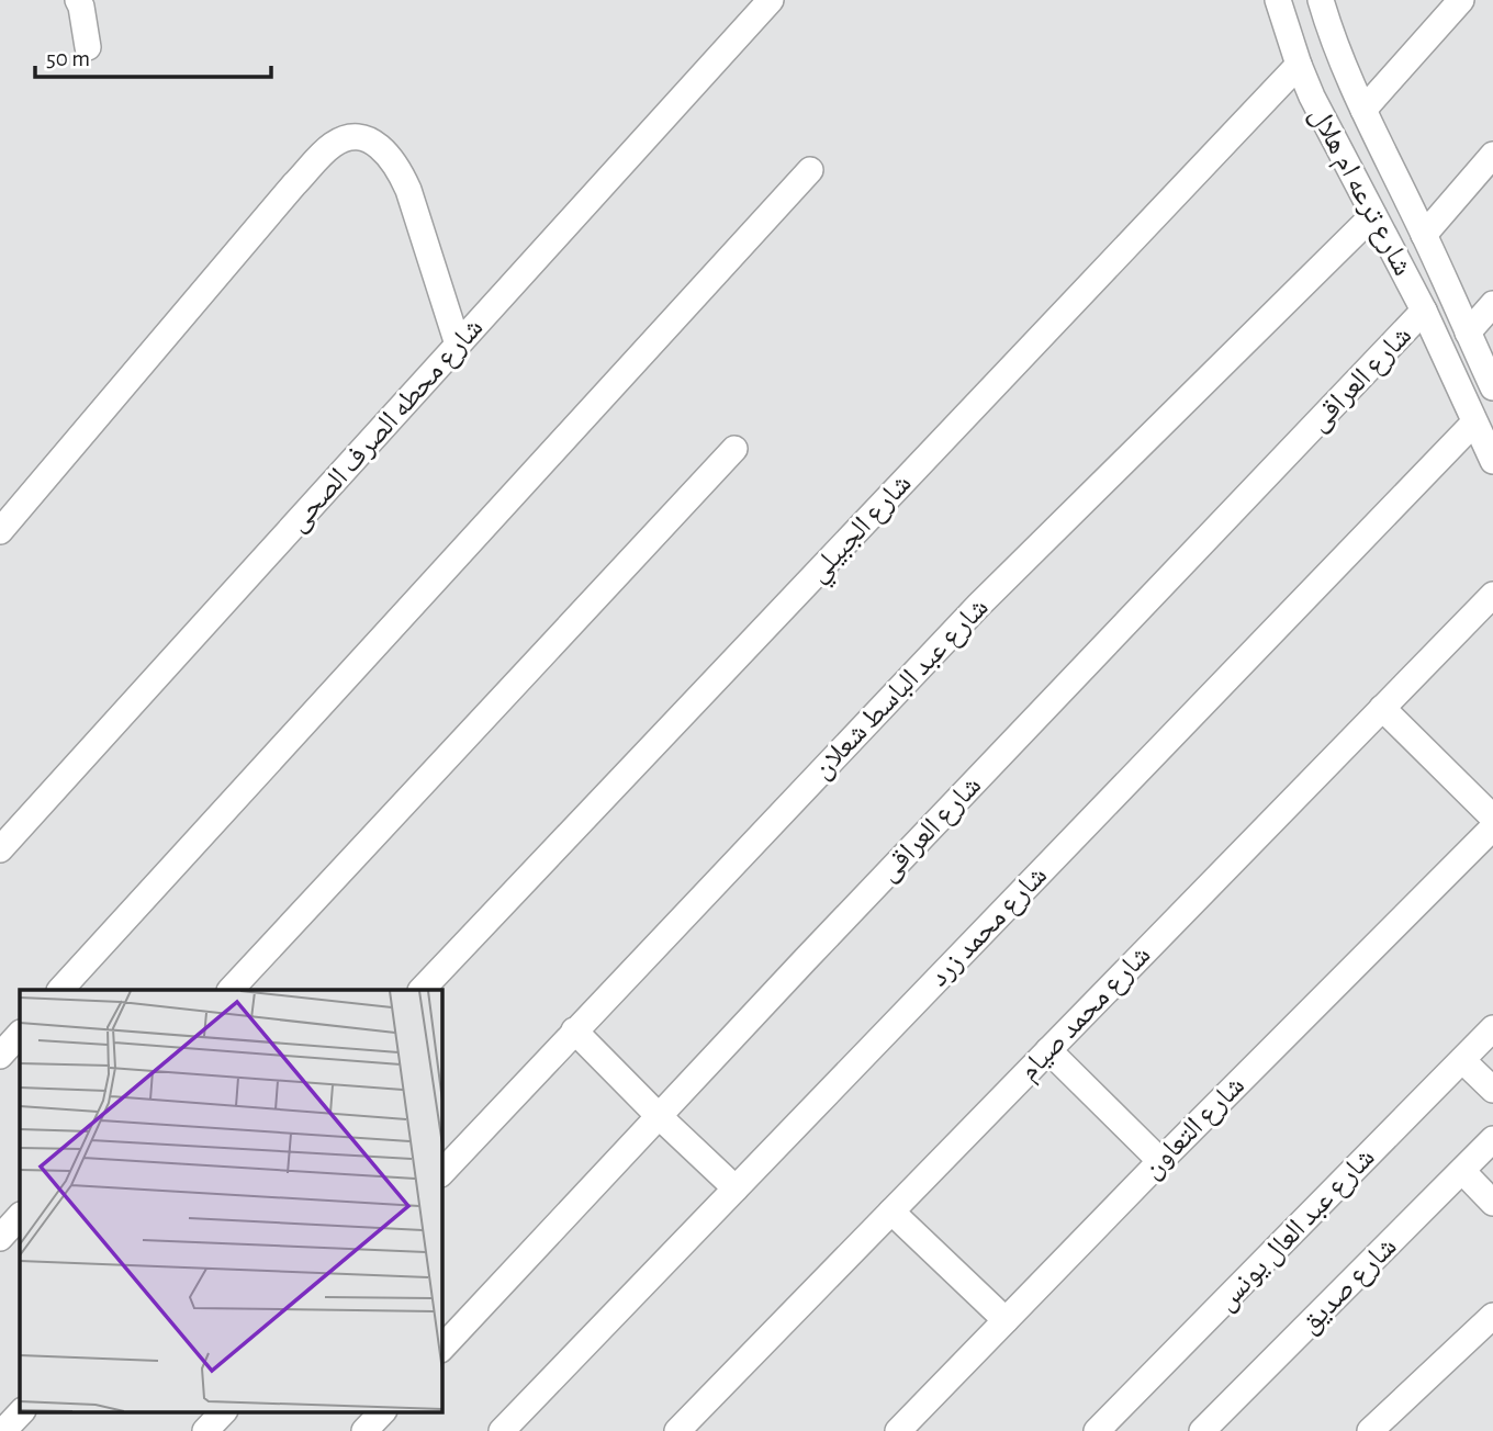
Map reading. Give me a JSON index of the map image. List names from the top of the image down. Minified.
{"streets":{"street":["شارع ترعه ام هلال","شارع العراقى","شارع محطه الصرف الصحى","شارع الجبيلي","شارع عبد الباسط شعلان","شارع محمد زرد","شارع محمد صيام","شارع التعاون","شارع عبد العال يونس","شارع صديق"]},"crossings":[["شارع ترعه ام هلال","شارع العراقى"],["شارع ترعه ام هلال","شارع الجبيلي"],["شارع ترعه ام هلال","شارع عبد الباسط شعلان"],["شارع ترعه ام هلال","شارع محمد زرد"]],"scale_bar":"50 m"}
